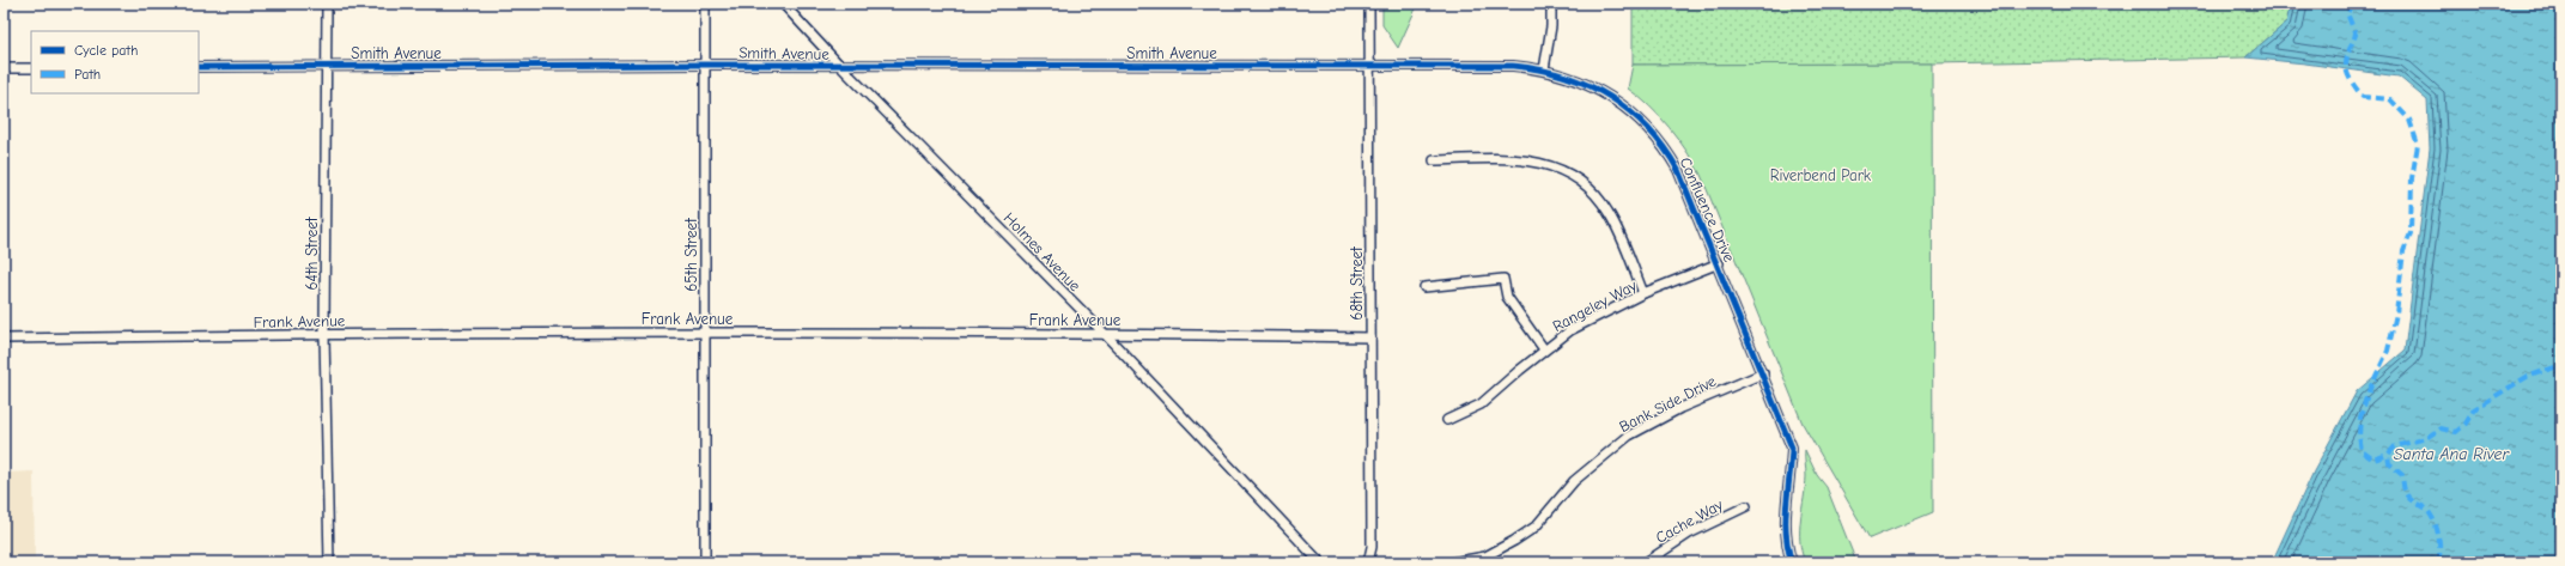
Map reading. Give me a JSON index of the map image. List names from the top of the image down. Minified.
{"streets":{"street":["Smith Avenue","Confluence Drive","Holmes Avenue","64th Street","65th Street","68th Street","Rangeley Way","Frank Avenue","Bank Side Drive","Cache Way"]},"crossings":[["Smith Avenue","Confluence Drive"],["Smith Avenue","Holmes Avenue"],["Smith Avenue","64th Street"],["Smith Avenue","65th Street"],["Smith Avenue","68th Street"],["Confluence Drive","68th Street"],["Confluence Drive","Rangeley Way"],["Confluence Drive","Bank Side Drive"],["Holmes Avenue","Frank Avenue"],["64th Street","Frank Avenue"],["65th Street","Frank Avenue"],["68th Street","Frank Avenue"]],"water":["Santa Ana River"],"parks":["Riverbend Park"],"legend":["Cycle path","Path"]}
